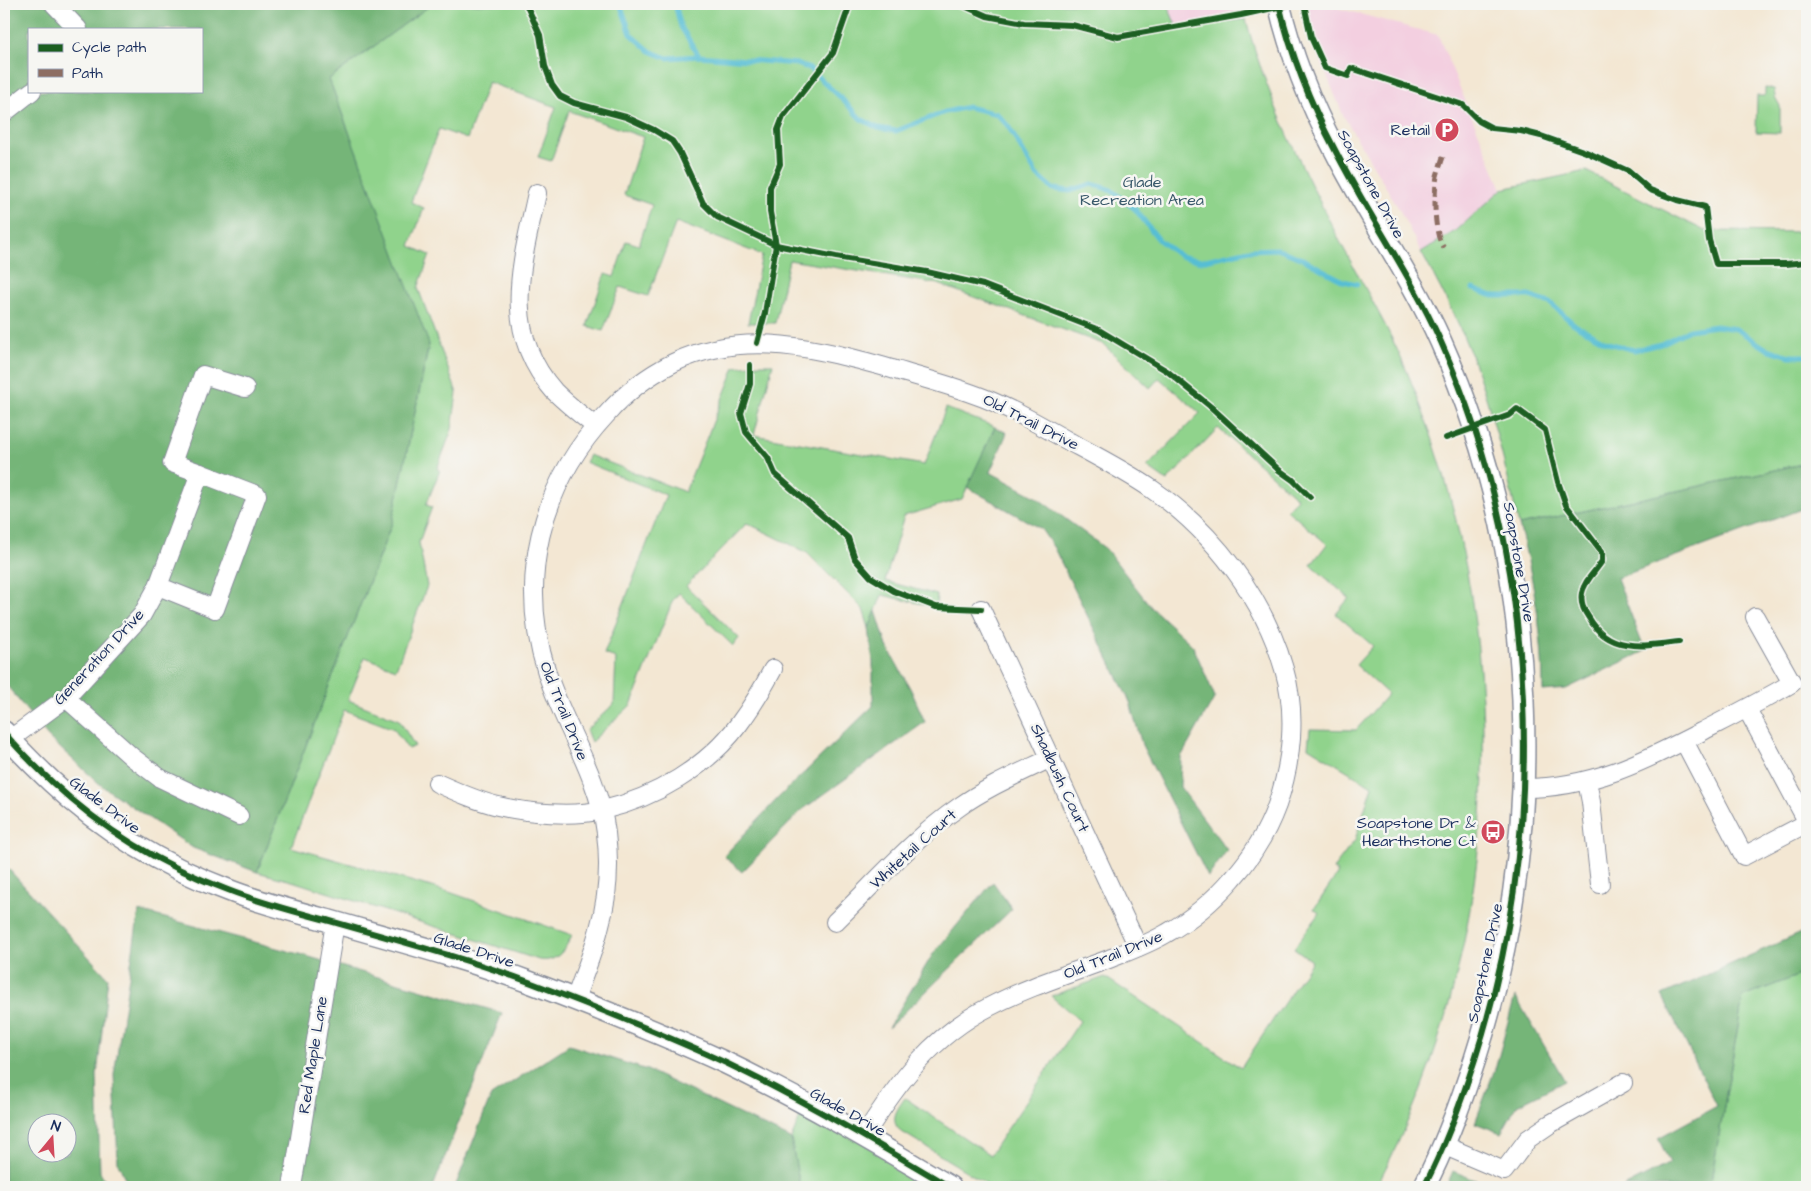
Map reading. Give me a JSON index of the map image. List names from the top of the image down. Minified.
{"streets":{"street":["Soapstone Drive","Old Trail Drive","Generation Drive","Shadbush Court","Glade Drive","Whitetail Court","Red Maple Lane"]},"crossings":[["Old Trail Drive","Shadbush Court"],["Old Trail Drive","Glade Drive"],["Generation Drive","Glade Drive"],["Shadbush Court","Whitetail Court"],["Glade Drive","Red Maple Lane"]],"parks":["Glade Recreation Area"],"places":{"parking":["Retail"],"bus stop":["Soapstone Dr & Hearthstone Ct"]},"legend":["Cycle path","Path"],"north":"top"}
